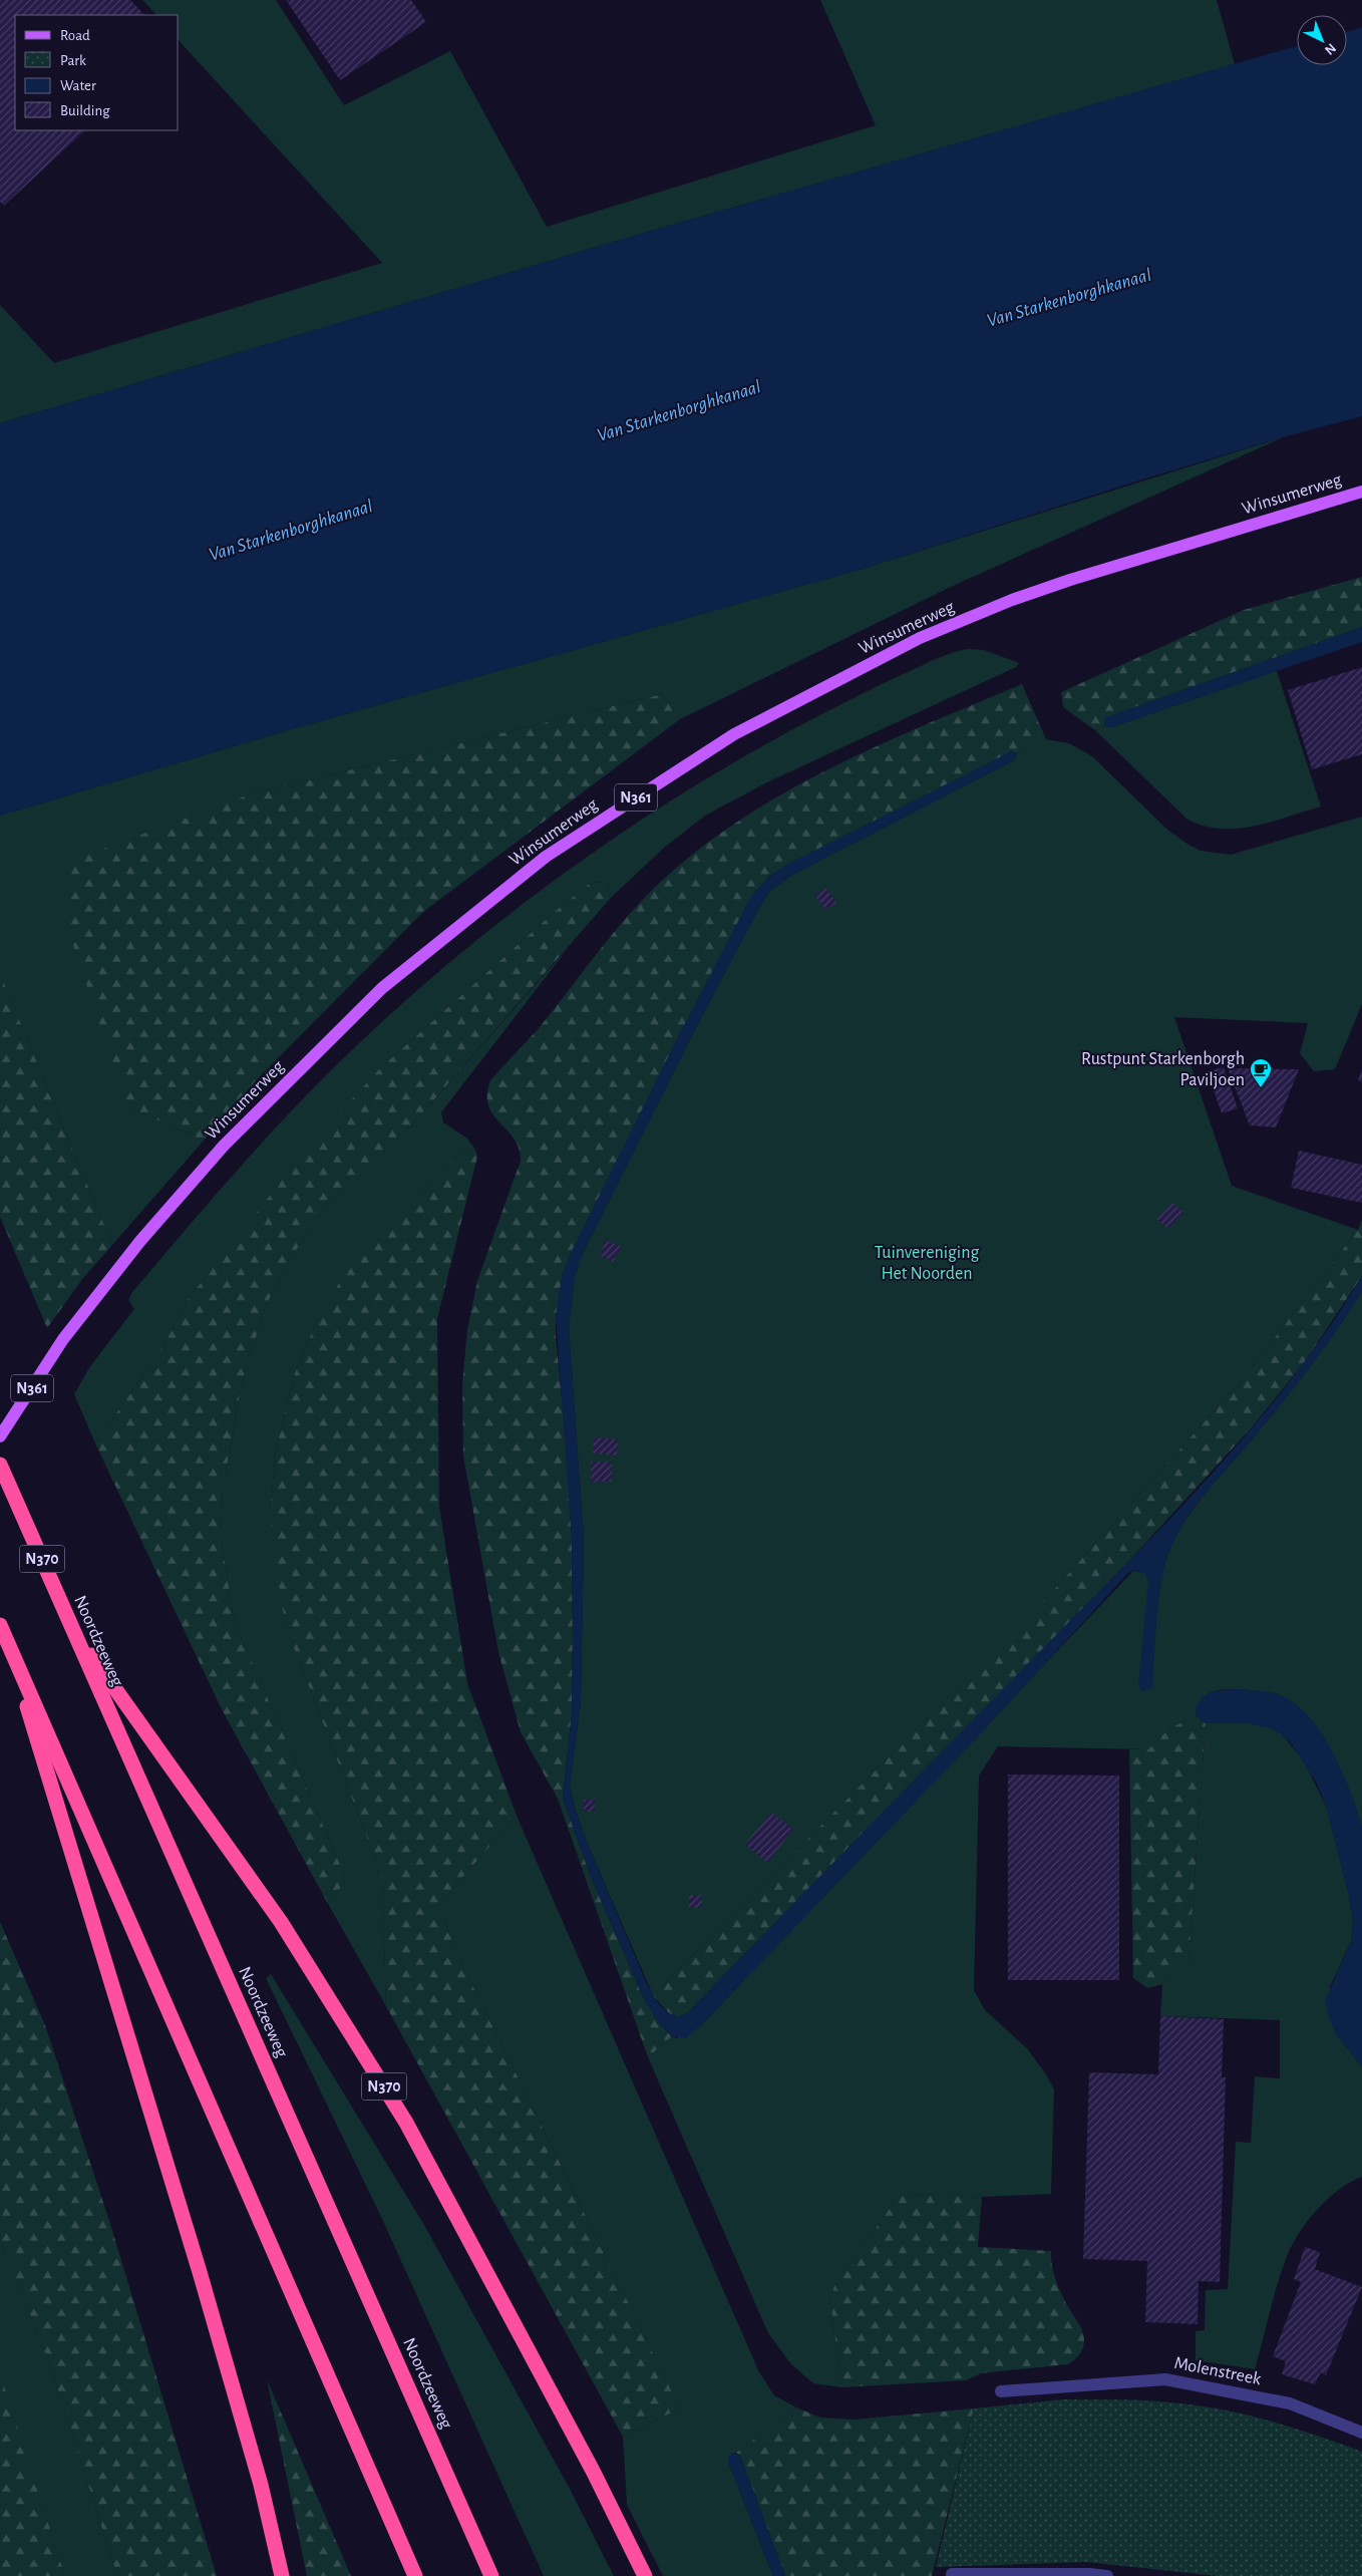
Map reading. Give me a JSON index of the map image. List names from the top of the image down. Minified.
{"streets":{"highway":["N370","Noordzeeweg"],"main road":["Winsumerweg","N361"],"street":["Molenstreek"]},"crossings":[["N370","Noordzeeweg"]],"water":["Van Starkenborghkanaal"],"parks":["Tuinvereniging Het Noorden"],"places":{"cafe":["Rustpunt Starkenborgh Paviljoen"]},"legend":["Road","Park","Water","Building"],"north":"bottom right"}
